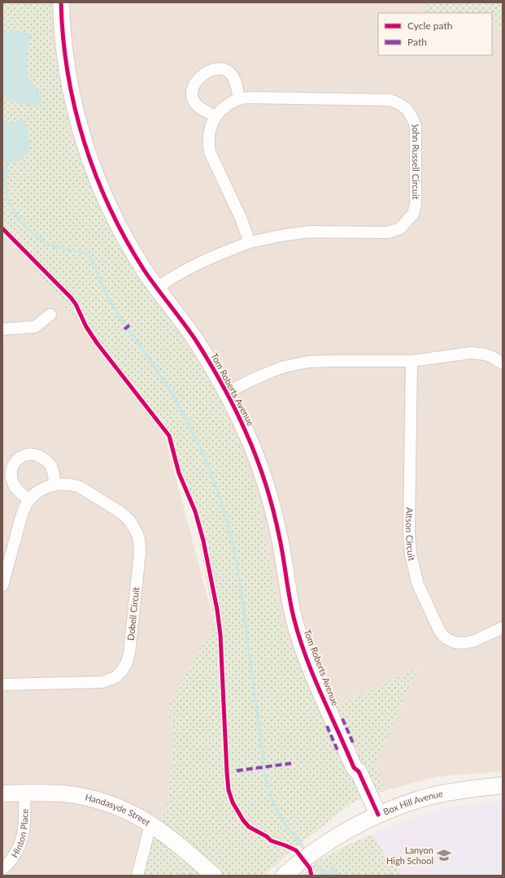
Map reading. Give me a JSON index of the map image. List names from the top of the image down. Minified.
{"streets":{"street":["John Russell Circuit","Tom Roberts Avenue","Altson Circuit","Dobell Circuit","Box Hill Avenue","Handasyde Street","Hinton Place"]},"crossings":[["John Russell Circuit","Tom Roberts Avenue"],["Tom Roberts Avenue","Box Hill Avenue"],["Handasyde Street","Hinton Place"]],"places":{"school or university":["Lanyon High School"]},"legend":["Cycle path","Path"]}
